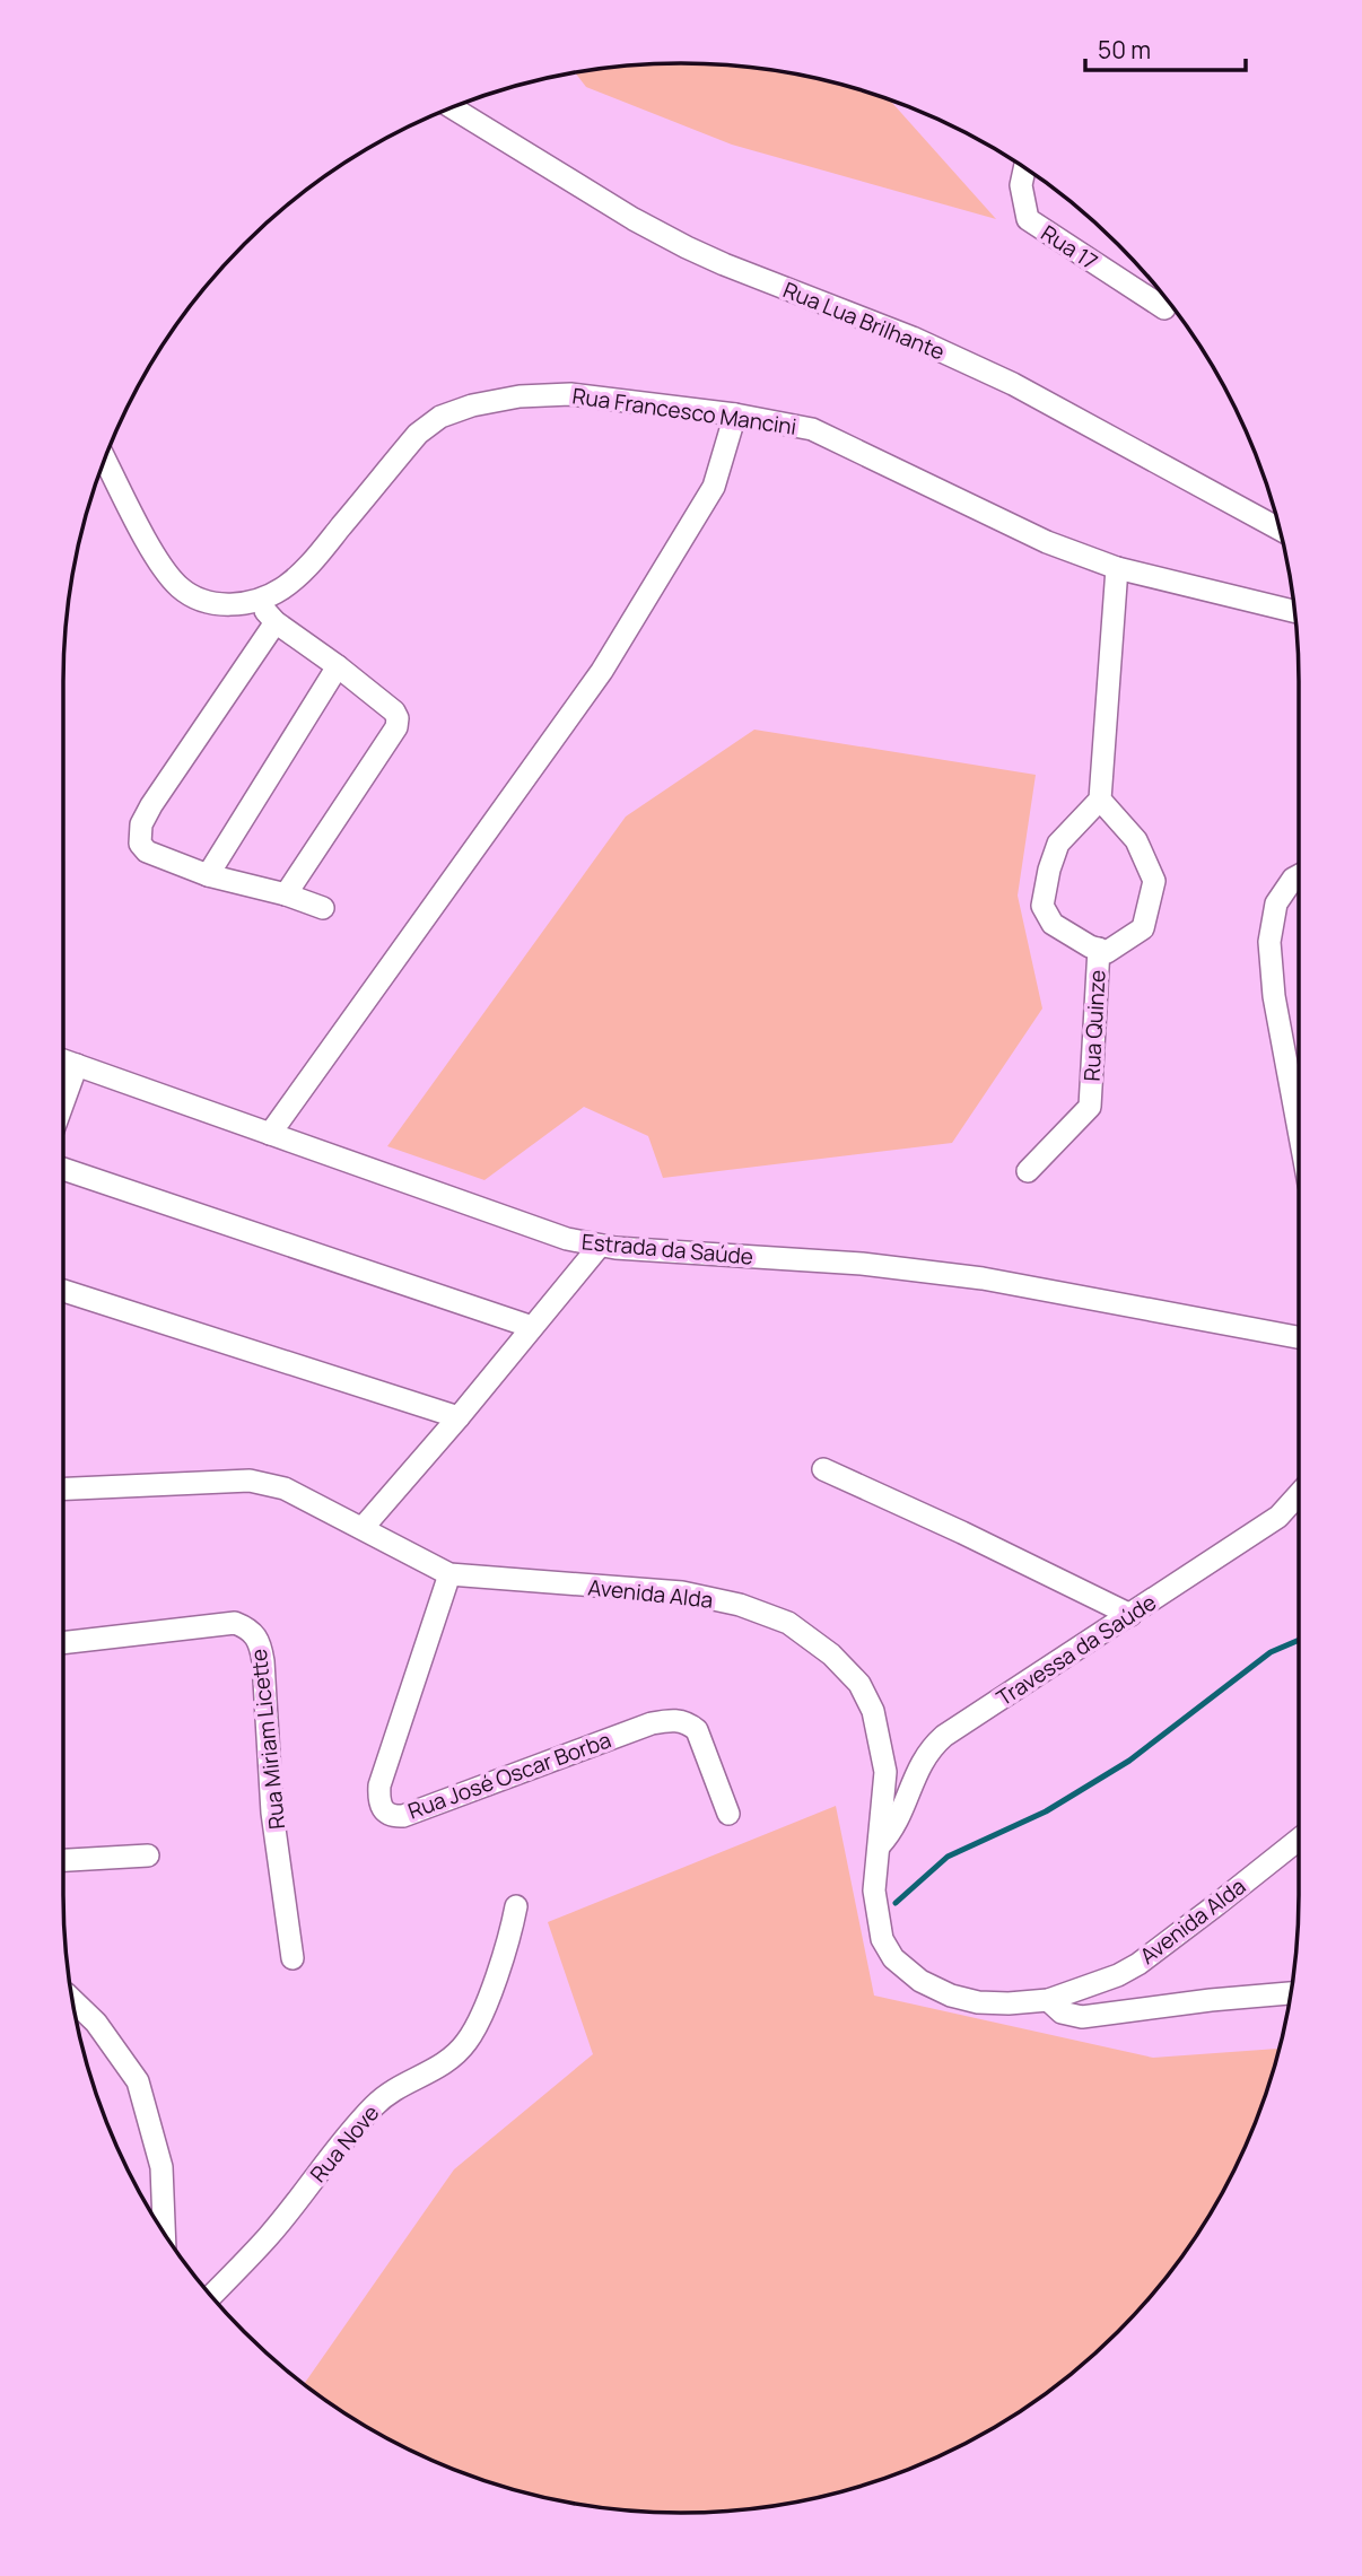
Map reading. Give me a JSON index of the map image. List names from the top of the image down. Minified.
{"streets":{"street":["Rua 17","Rua Lua Brilhante","Rua Francesco Mancini","Rua Quinze","Estrada da Saúde","Avenida Alda","Travessa da Saúde","Rua Miriam Licette","Rua José Oscar Borba","Rua Nove"]},"crossings":[["Avenida Alda","Travessa da Saúde"],["Avenida Alda","Rua José Oscar Borba"]],"scale_bar":"50 m"}
